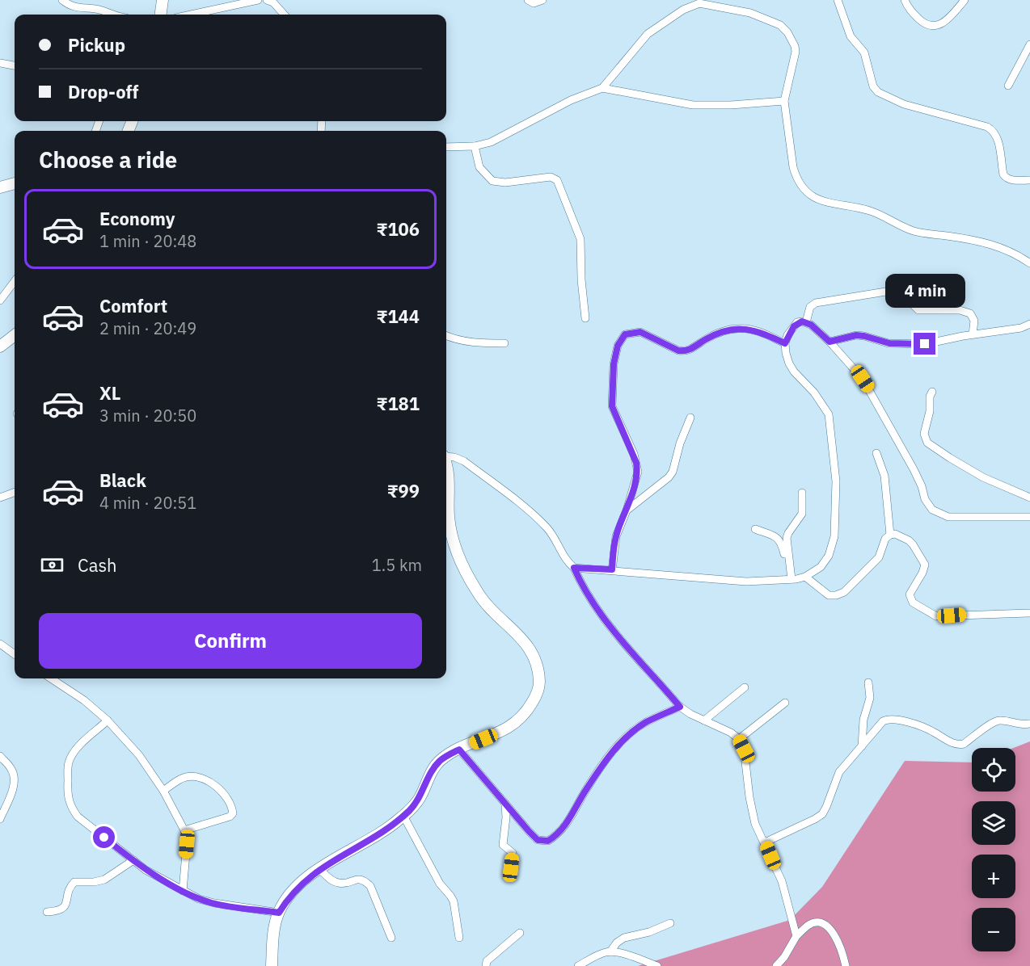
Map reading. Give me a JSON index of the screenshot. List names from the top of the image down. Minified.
{"page":{"banner":["Pickup","Drop-off"],"heading":"Choose a ride","list":[{"name":"Economy","note":"1 min · 20:48","value":"₹106"},{"name":"Comfort","note":"2 min · 20:49","value":"₹144"},{"name":"XL","note":"3 min · 20:50","value":"₹181"},{"name":"Black","note":"4 min · 20:51","value":"₹99"}],"bubble":"4 min","pay":["Cash","1.5 km"],"buttons":"Confirm","map_buttons":["+","−"]}}
